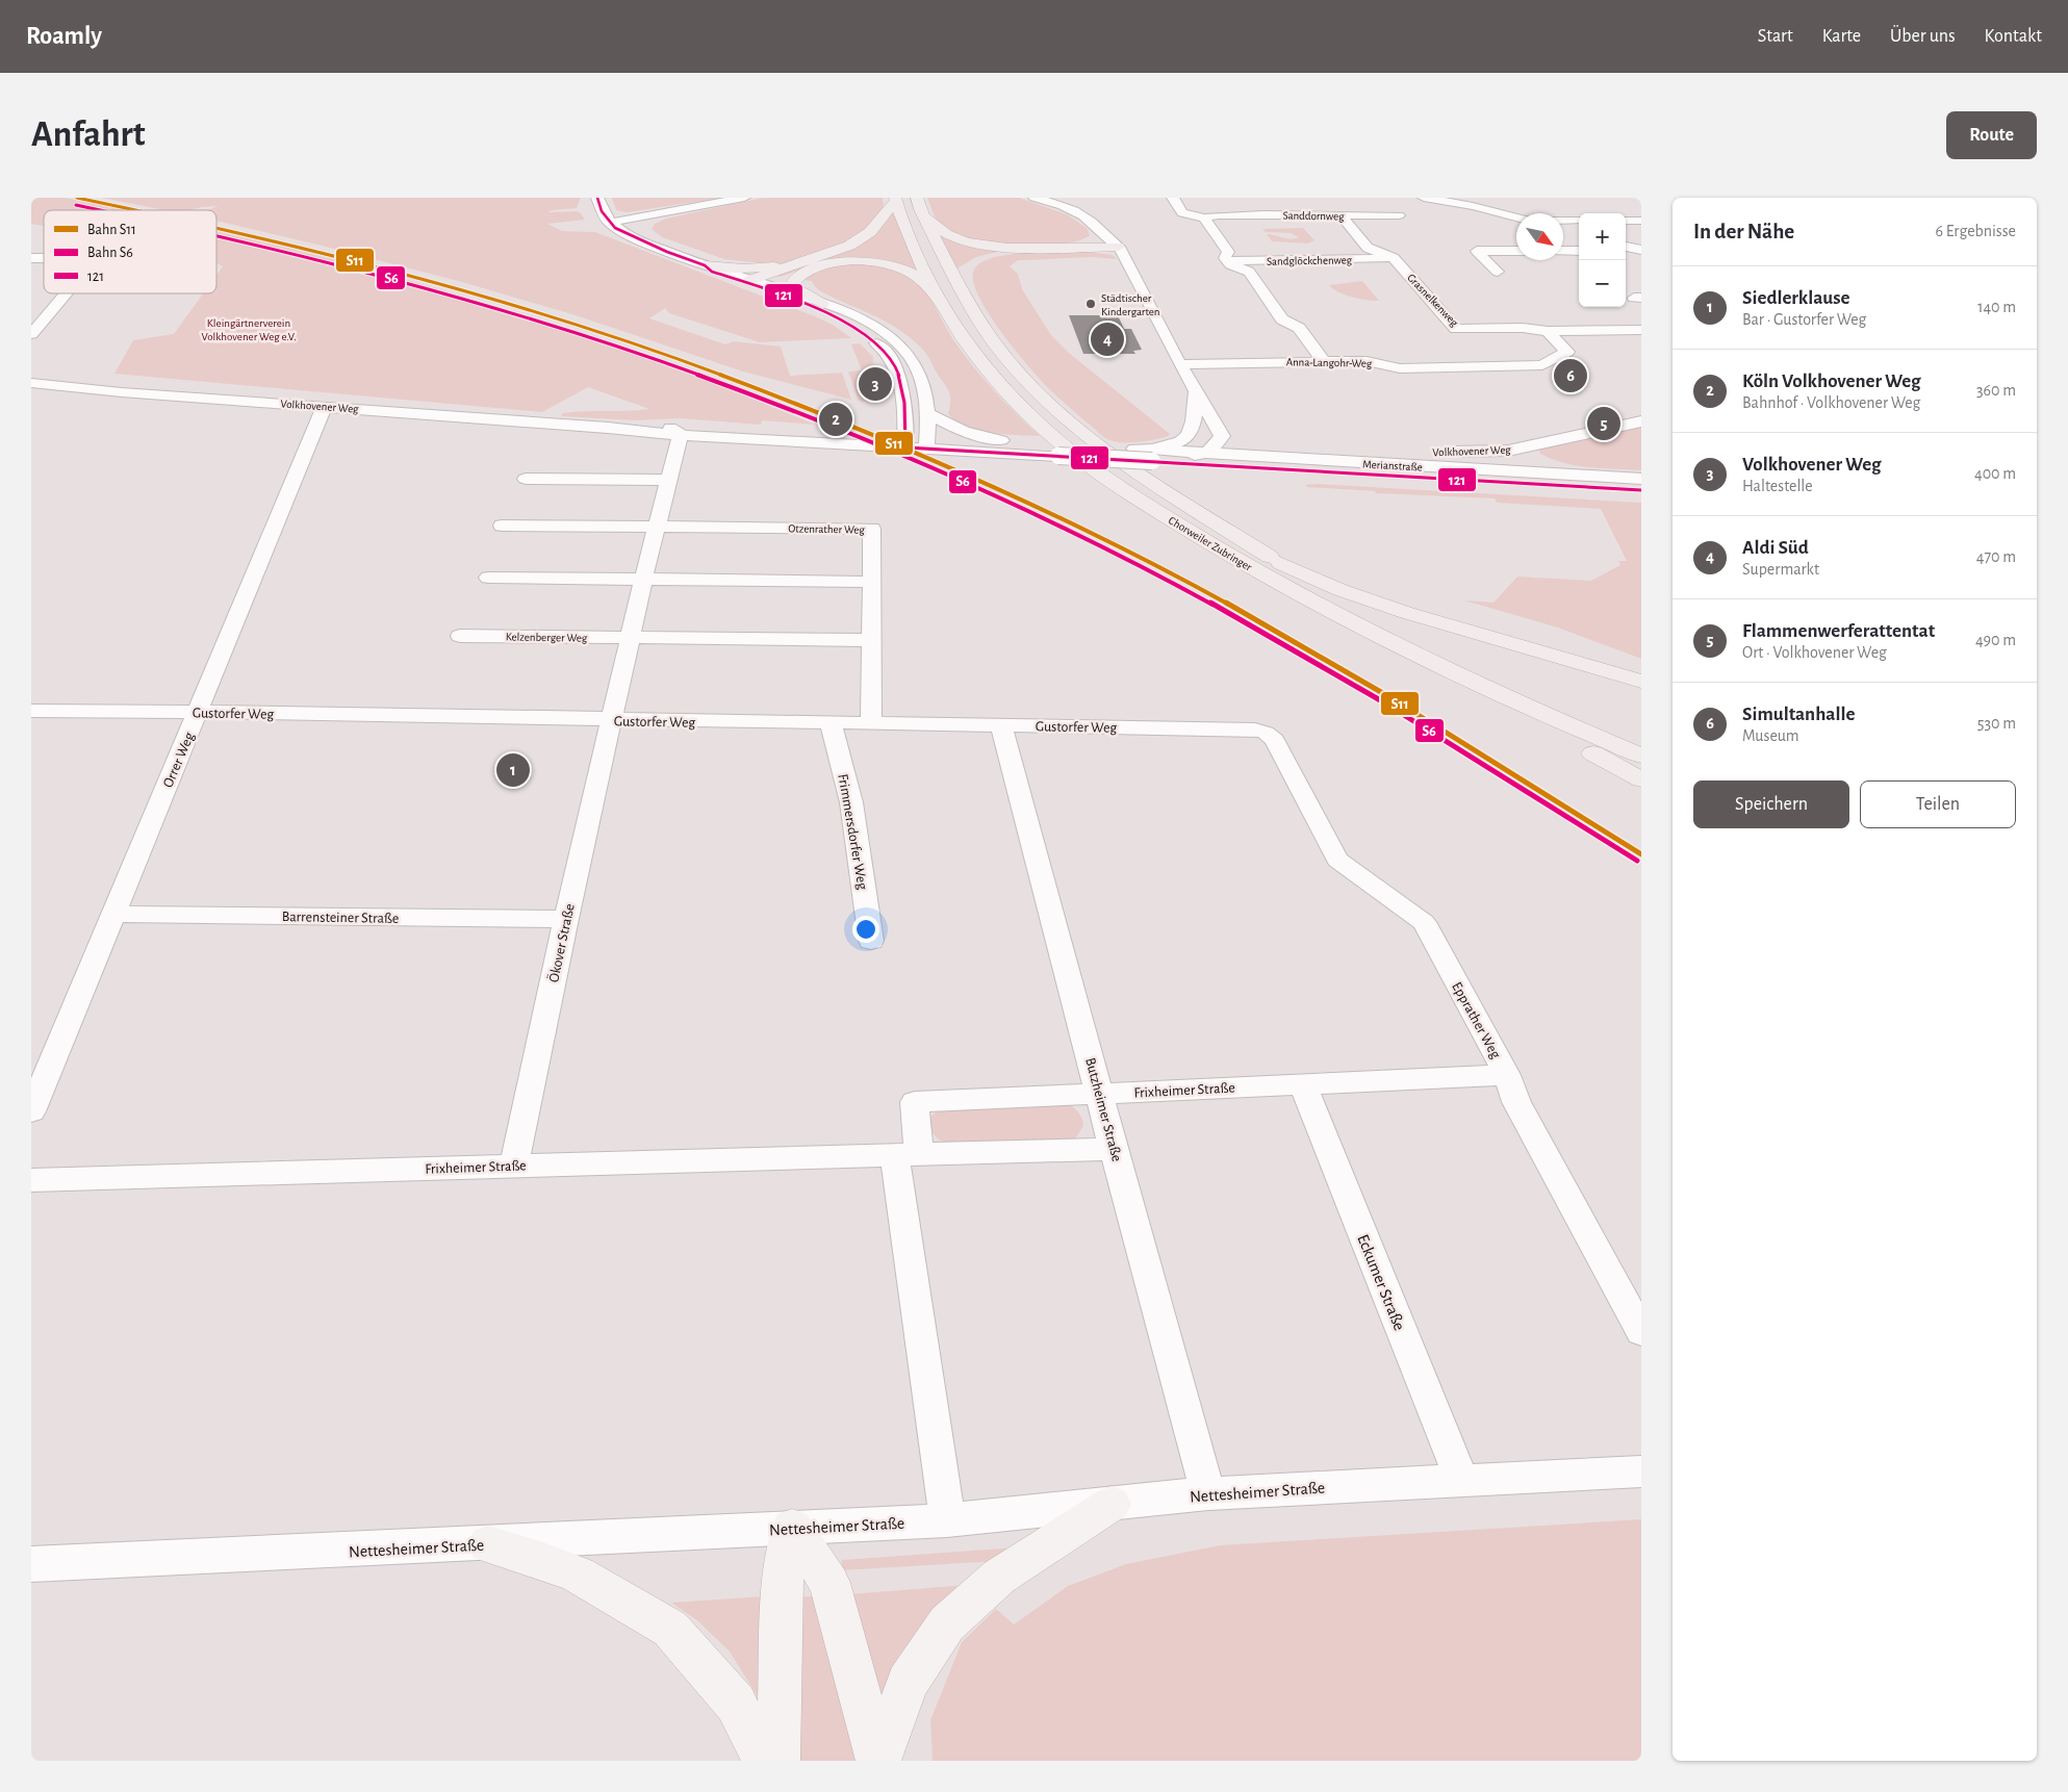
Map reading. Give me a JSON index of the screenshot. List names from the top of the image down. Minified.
{"streets":{"highway":["Chorweiler Zubringer"],"street":["Sanddornweg","Sandglöckchenweg","Grasnelkenweg","Anna-Langohr-Weg","Volkhovener Weg","Merianstraße","Otzenrather Weg","Kelzenberger Weg","Gustorfer Weg","Orrer Weg","Frimmersdorfer Weg","Barrensteiner Straße","Ökover Straße","Epprather Weg","Frixheimer Straße","Butzheimer Straße","Eckumer Straße","Nettesheimer Straße"]},"crossings":[["Sanddornweg","Grasnelkenweg"],["Sandglöckchenweg","Grasnelkenweg"],["Sandglöckchenweg","Anna-Langohr-Weg"],["Grasnelkenweg","Anna-Langohr-Weg"],["Volkhovener Weg","Merianstraße"],["Volkhovener Weg","Orrer Weg"],["Otzenrather Weg","Kelzenberger Weg"],["Otzenrather Weg","Gustorfer Weg"],["Gustorfer Weg","Orrer Weg"],["Gustorfer Weg","Frimmersdorfer Weg"],["Gustorfer Weg","Ökover Straße"],["Gustorfer Weg","Epprather Weg"],["Gustorfer Weg","Butzheimer Straße"],["Orrer Weg","Barrensteiner Straße"],["Barrensteiner Straße","Ökover Straße"],["Ökover Straße","Frixheimer Straße"],["Epprather Weg","Frixheimer Straße"],["Frixheimer Straße","Butzheimer Straße"],["Frixheimer Straße","Eckumer Straße"],["Butzheimer Straße","Nettesheimer Straße"],["Eckumer Straße","Nettesheimer Straße"]],"parks":["Kleingärtnerverein Volkhovener Weg e.V."],"places":["Städtischer Kindergarten"],"lines":["rail line S11","transit line 121","rail line S6"],"legend":["Bahn S11","Bahn S6","121"],"north":"bottom right","page":{"header":"Roamly","nav":["Start","Karte","Über uns","Kontakt"],"buttons":["Route",["Speichern","Teilen"]],"title":"Anfahrt","heading":["In der Nähe","6 Ergebnisse"],"map_buttons":["+","−"],"list":[{"mark":"1","name":"Siedlerklause","note":"Bar · Gustorfer Weg","value":"140 m"},{"mark":"2","name":"Köln Volkhovener Weg","note":"Bahnhof · Volkhovener Weg","value":"360 m"},{"mark":"3","name":"Volkhovener Weg","note":"Haltestelle","value":"400 m"},{"mark":"4","name":"Aldi Süd","note":"Supermarkt","value":"470 m"},{"mark":"5","name":"Flammenwerferattentat","note":"Ort · Volkhovener Weg","value":"490 m"},{"mark":"6","name":"Simultanhalle","note":"Museum","value":"530 m"}],"pins":["4","6","3","2","5","1"]}}
